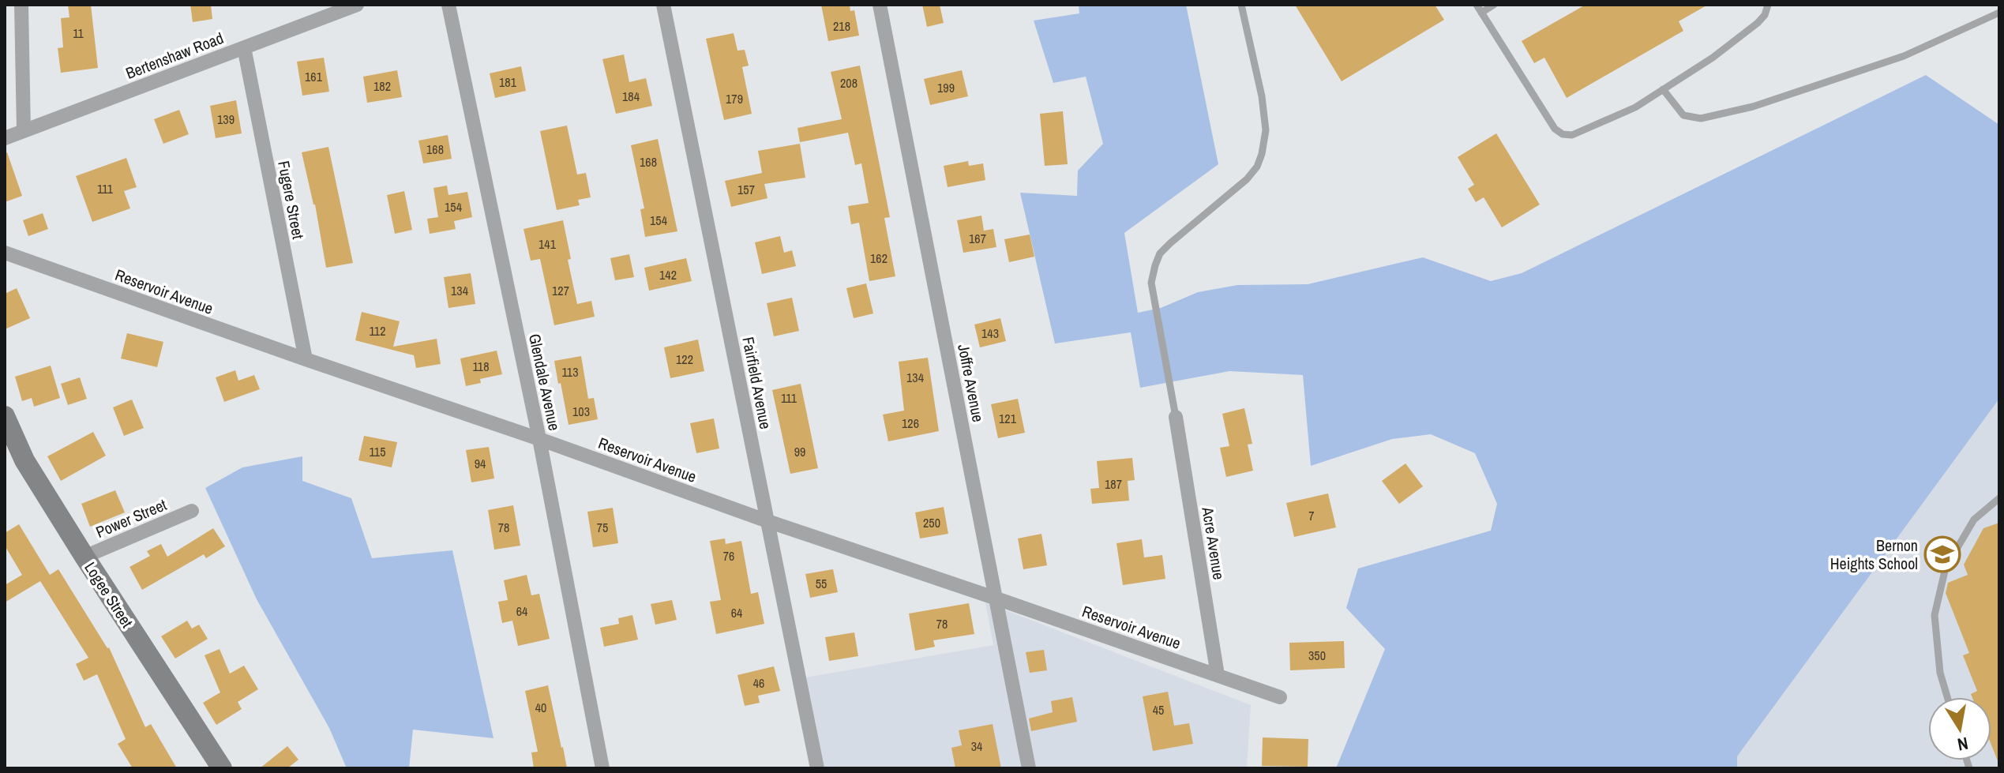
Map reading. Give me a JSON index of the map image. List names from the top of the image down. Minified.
{"streets":{"street":["Bertenshaw Road","Fugere Street","Reservoir Avenue","Glendale Avenue","Fairfield Avenue","Joffre Avenue","Power Street","Acre Avenue","Logee Street"]},"crossings":[["Bertenshaw Road","Fugere Street"],["Fugere Street","Reservoir Avenue"],["Reservoir Avenue","Glendale Avenue"],["Reservoir Avenue","Fairfield Avenue"],["Reservoir Avenue","Joffre Avenue"],["Reservoir Avenue","Acre Avenue"],["Power Street","Logee Street"]],"places":{"school or university":["Bernon Heights School"]},"house_numbers":["218","11","161","181","208","182","199","184","179","139","168","168","111","157","154","154","167","141","162","142","134","127","112","143","122","118","113","134","111","103","121","126","115","99","94","187","7","250","78","75","76","55","64","64","78","350","46","40","45","34"],"north":"bottom"}
